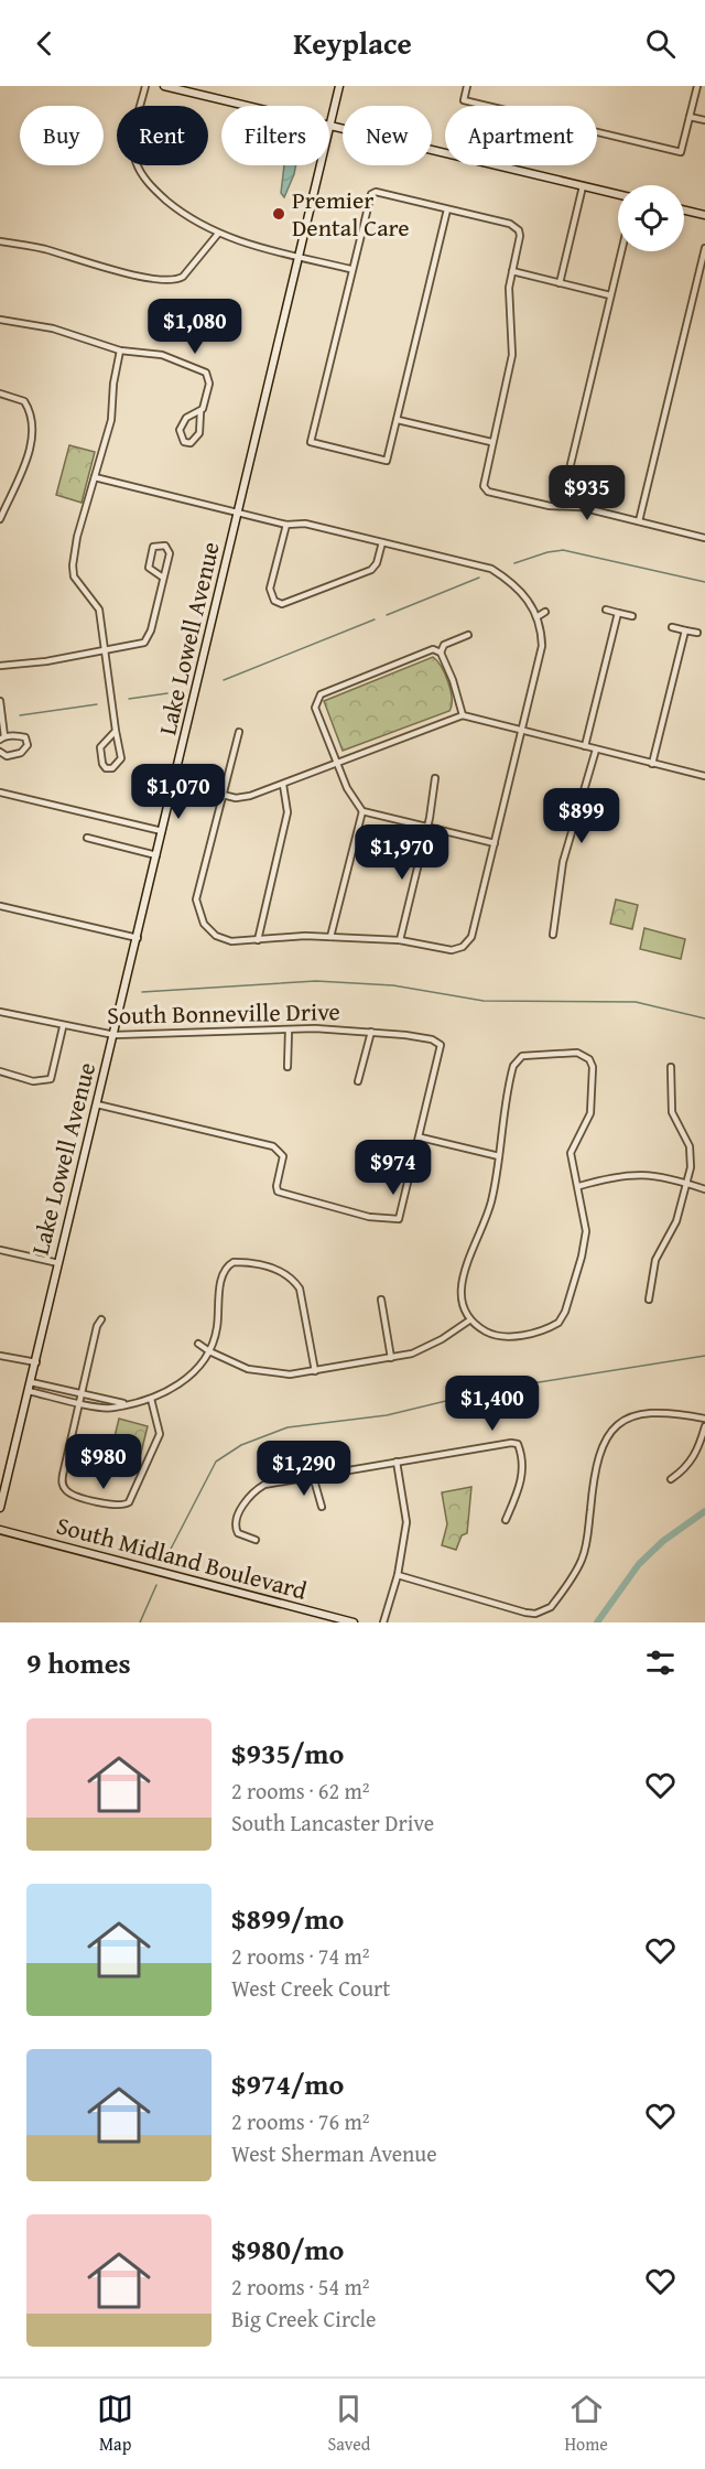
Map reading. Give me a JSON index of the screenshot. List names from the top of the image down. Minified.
{"streets":{"main road":["Lake Lowell Avenue","South Midland Boulevard"],"street":["South Bonneville Drive"]},"crossings":[["Lake Lowell Avenue","South Bonneville Drive"]],"places":["Premier Dental Care"],"page":{"header":"Keyplace","chip":["Buy","Rent","Filters","New","Apartment"],"price":["$1,080","$935","$1,070","$899","$1,970","$974","$1,400","$980","$1,290"],"heading":"9 homes","list":[{"name":"$935/mo","note":"2 rooms · 62 m² · South Lancaster Drive"},{"name":"$899/mo","note":"2 rooms · 74 m² · West Creek Court"},{"name":"$974/mo","note":"2 rooms · 76 m² · West Sherman Avenue"},{"name":"$980/mo","note":"2 rooms · 54 m² · Big Creek Circle"}],"tabs":["Map","Saved","Home"]}}
